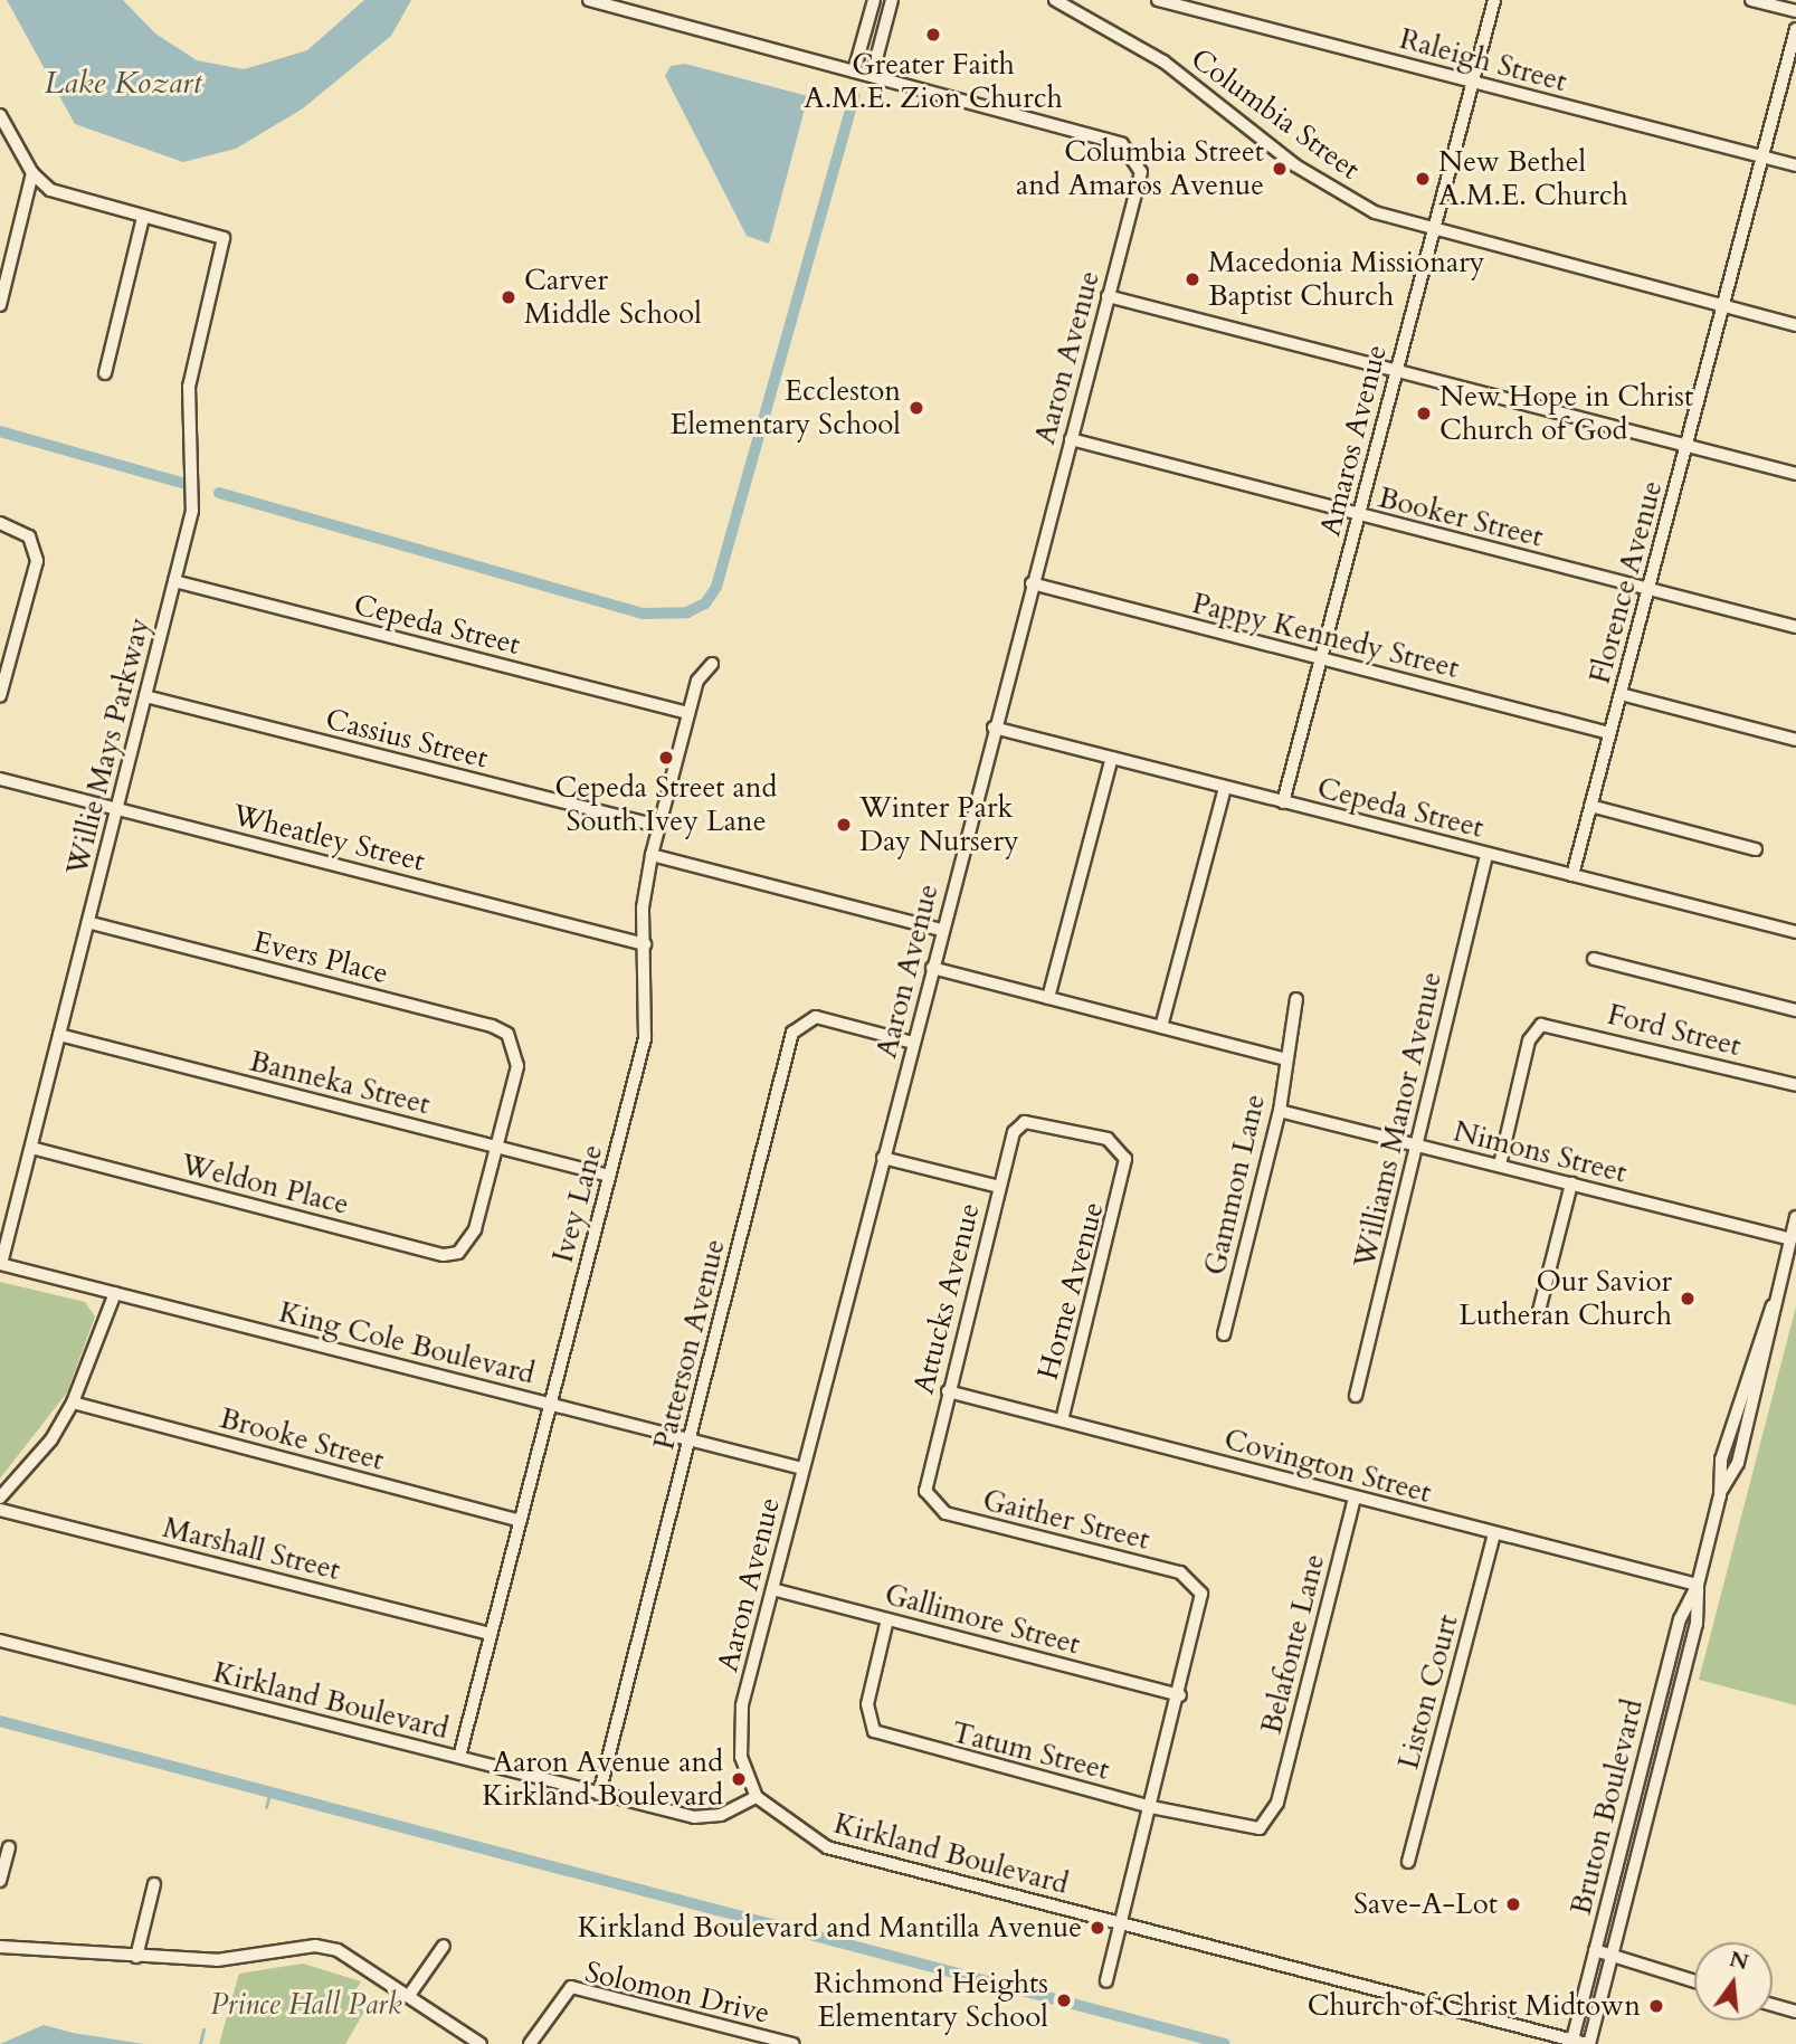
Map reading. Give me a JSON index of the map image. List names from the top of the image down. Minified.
{"streets":{"street":["Raleigh Street","Columbia Street","Aaron Avenue","Amaros Avenue","Booker Street","Florence Avenue","Cepeda Street","Pappy Kennedy Street","Cassius Street","Willie Mays Parkway","Wheatley Street","Evers Place","Ford Street","Banneka Street","Williams Manor Avenue","Nimons Street","Weldon Place","Gammon Lane","Ivey Lane","Horne Avenue","Attucks Avenue","King Cole Boulevard","Patterson Avenue","Brooke Street","Covington Street","Gaither Street","Marshall Street","Gallimore Street","Belafonte Lane","Liston Court","Kirkland Boulevard","Tatum Street","Bruton Boulevard","Solomon Drive"]},"crossings":[["Raleigh Street","Amaros Avenue"],["Raleigh Street","Florence Avenue"],["Columbia Street","Amaros Avenue"],["Columbia Street","Florence Avenue"],["Aaron Avenue","Booker Street"],["Aaron Avenue","Cepeda Street"],["Aaron Avenue","Pappy Kennedy Street"],["Aaron Avenue","King Cole Boulevard"],["Aaron Avenue","Patterson Avenue"],["Aaron Avenue","Gallimore Street"],["Aaron Avenue","Kirkland Boulevard"],["Amaros Avenue","Booker Street"],["Amaros Avenue","Cepeda Street"],["Amaros Avenue","Pappy Kennedy Street"],["Booker Street","Florence Avenue"],["Florence Avenue","Cepeda Street"],["Florence Avenue","Pappy Kennedy Street"],["Cepeda Street","Willie Mays Parkway"],["Cepeda Street","Williams Manor Avenue"],["Cepeda Street","Ivey Lane"],["Cassius Street","Willie Mays Parkway"],["Cassius Street","Ivey Lane"],["Willie Mays Parkway","Wheatley Street"],["Willie Mays Parkway","Evers Place"],["Willie Mays Parkway","Banneka Street"],["Willie Mays Parkway","Weldon Place"],["Willie Mays Parkway","King Cole Boulevard"],["Wheatley Street","Ivey Lane"],["Evers Place","Banneka Street"],["Evers Place","Weldon Place"],["Ford Street","Nimons Street"],["Banneka Street","Weldon Place"],["Banneka Street","Ivey Lane"],["Williams Manor Avenue","Nimons Street"],["Nimons Street","Gammon Lane"],["Nimons Street","Bruton Boulevard"],["Ivey Lane","King Cole Boulevard"],["Ivey Lane","Brooke Street"],["Ivey Lane","Marshall Street"],["Ivey Lane","Kirkland Boulevard"],["Horne Avenue","Attucks Avenue"],["Horne Avenue","Covington Street"],["Attucks Avenue","Covington Street"],["Attucks Avenue","Gaither Street"],["King Cole Boulevard","Patterson Avenue"],["Patterson Avenue","Kirkland Boulevard"],["Covington Street","Belafonte Lane"],["Covington Street","Liston Court"],["Covington Street","Bruton Boulevard"],["Gaither Street","Gallimore Street"],["Gallimore Street","Tatum Street"],["Belafonte Lane","Tatum Street"],["Kirkland Boulevard","Bruton Boulevard"]],"water":["Lake Kozart"],"parks":["Prince Hall Park"],"places":["Greater Faith A.M.E. Zion Church","Columbia Street and Amaros Avenue","New Bethel A.M.E. Church","Macedonia Missionary Baptist Church","Carver Middle School","Eccleston Elementary School","New Hope in Christ Church of God","Cepeda Street and South Ivey Lane","Winter Park Day Nursery","Our Savior Lutheran Church","Aaron Avenue and Kirkland Boulevard","Save-A-Lot","Kirkland Boulevard and Mantilla Avenue","Richmond Heights Elementary School","Church of Christ Midtown"],"north":"top"}
